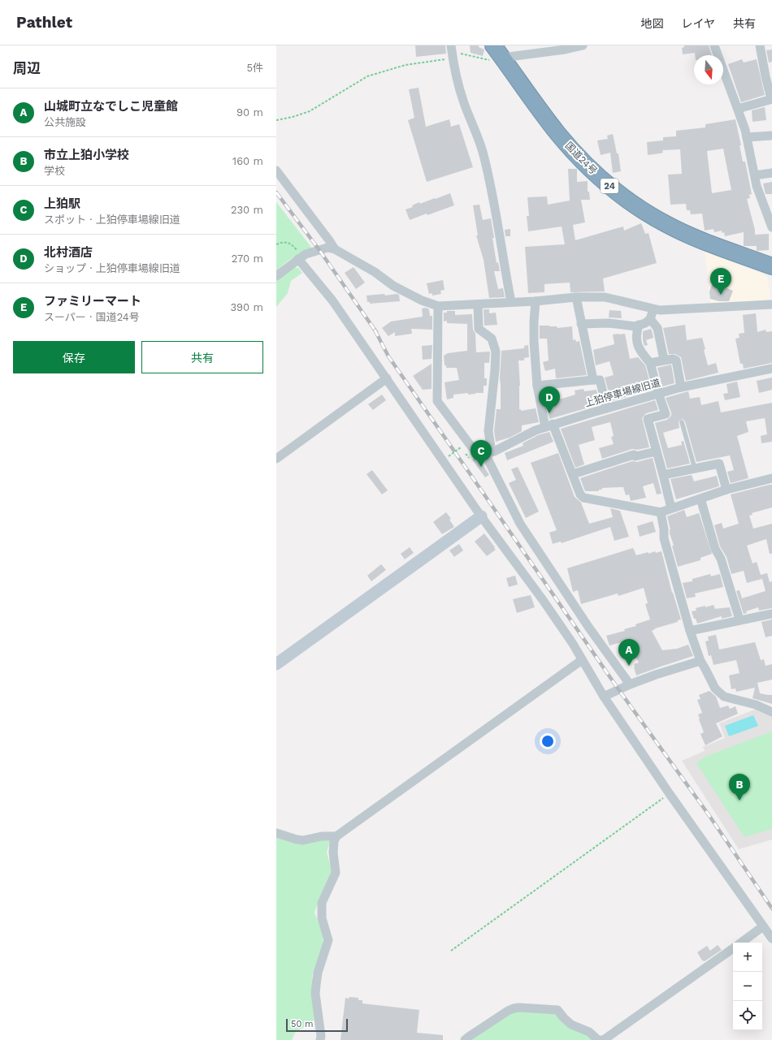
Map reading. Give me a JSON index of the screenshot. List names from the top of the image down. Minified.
{"streets":{"highway":["国道24号","24"],"street":["上狛停車場線旧道"]},"scale_bar":"50 m","north":"bottom","page":{"header":"Pathlet","nav":["地図","レイヤ","共有"],"heading":["周辺","5件"],"list":[{"mark":"A","name":"山城町立なでしこ児童館","note":"公共施設","value":"90 m"},{"mark":"B","name":"市立上狛小学校","note":"学校","value":"160 m"},{"mark":"C","name":"上狛駅","note":"スポット · 上狛停車場線旧道","value":"230 m"},{"mark":"D","name":"北村酒店","note":"ショップ · 上狛停車場線旧道","value":"270 m"},{"mark":"E","name":"ファミリーマート","note":"スーパー · 国道24号","value":"390 m"}],"pins":["E","D","C","A","B"],"buttons":["保存","共有"],"map_buttons":["+","−"],"scale":"50 m"}}
